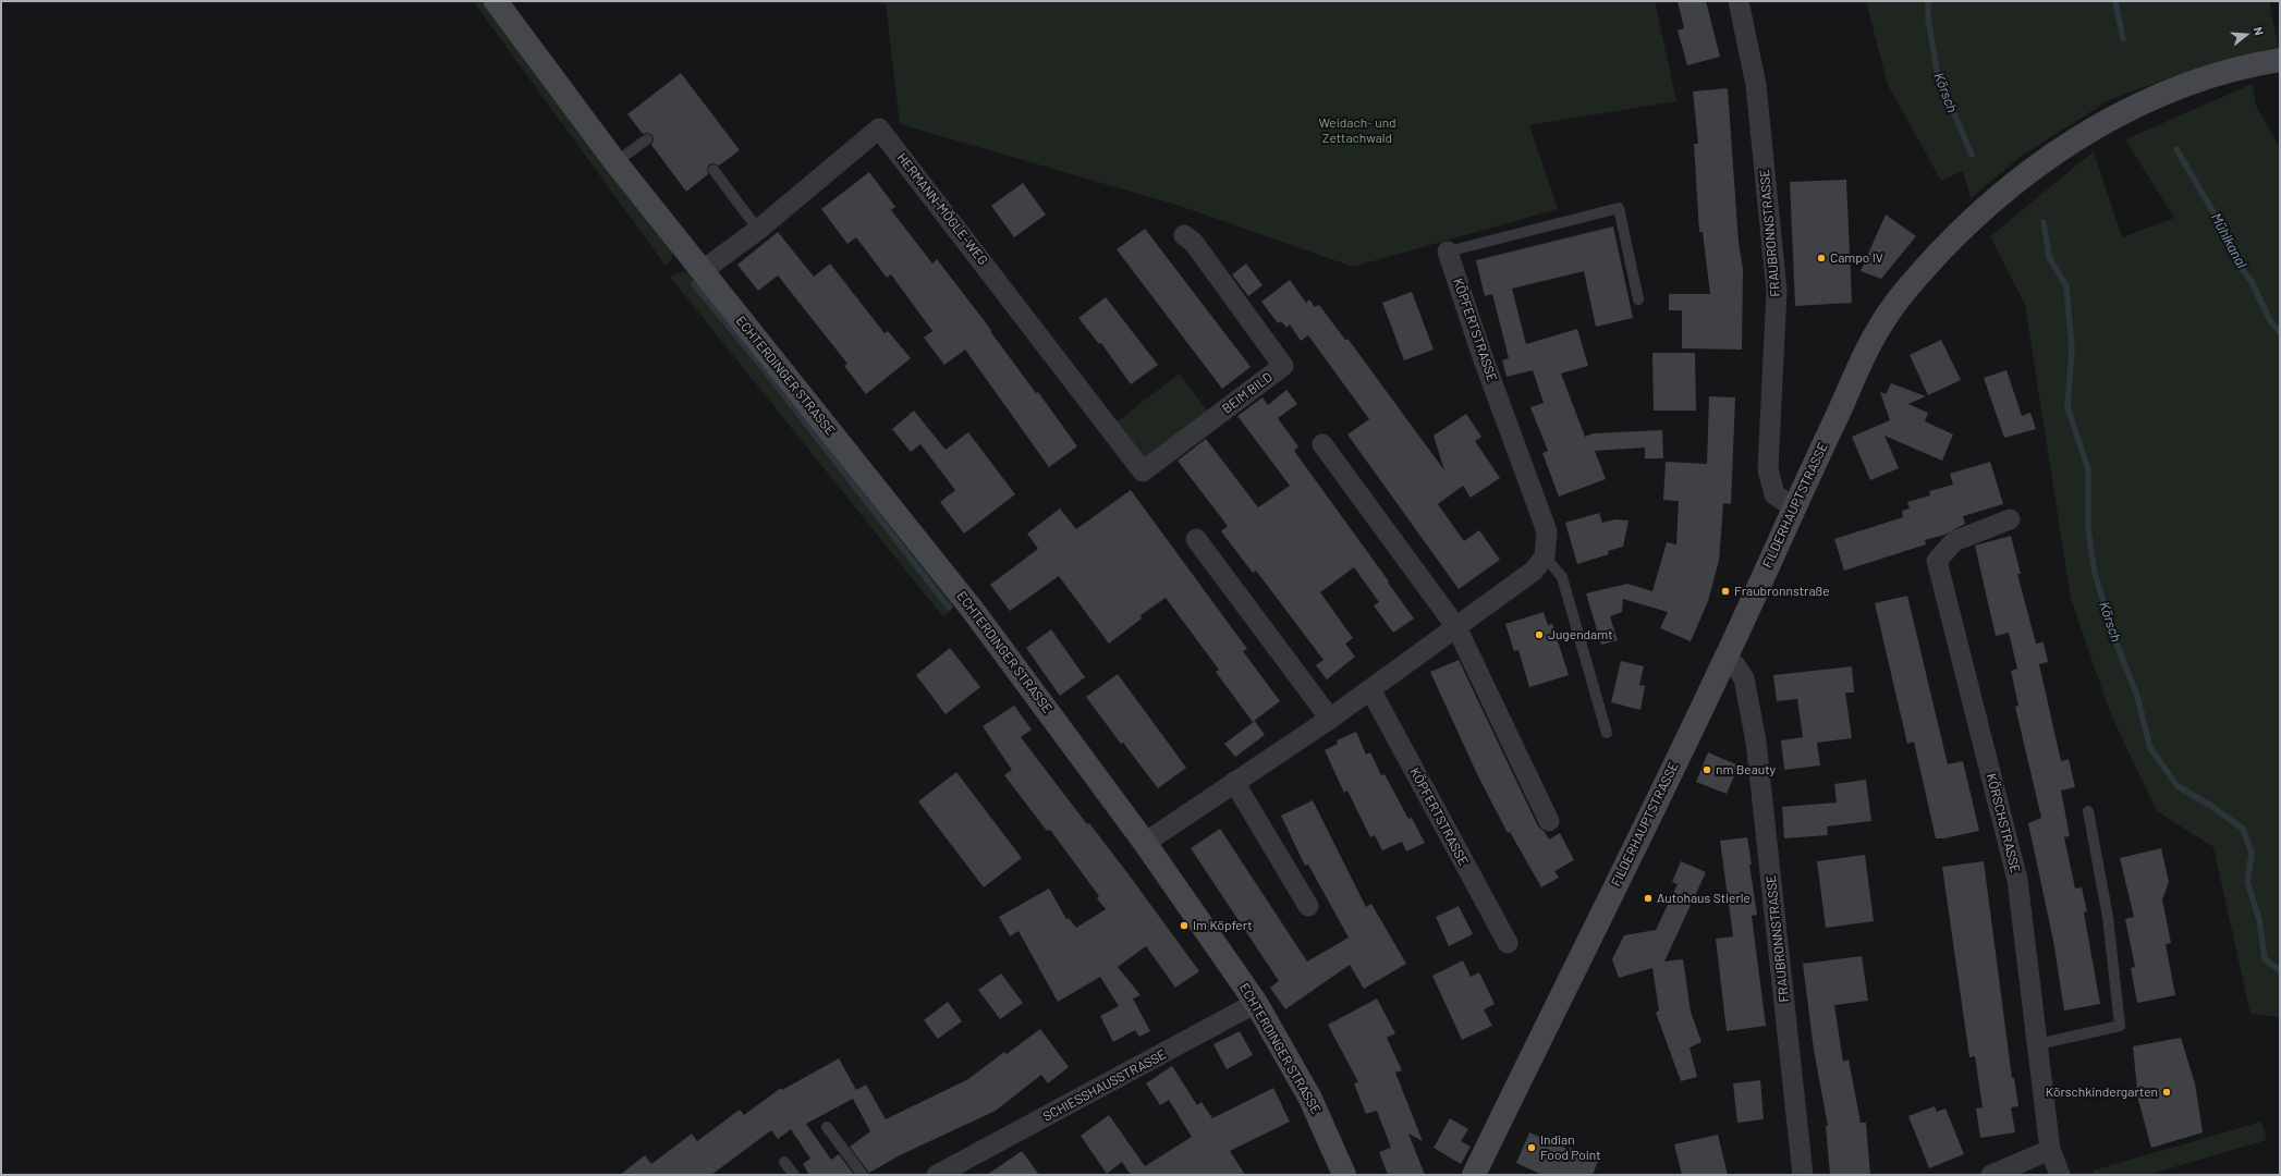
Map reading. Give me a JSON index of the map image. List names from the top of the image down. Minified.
{"streets":{"street":["HERMANN-MÖGLE-WEG","FRAUBRONNSTRASSE","KÖPFERTSTRASSE","ECHTERDINGER STRASSE","BEIM BILD","FILDERHAUPTSTRASSE","KÖRSCHSTRASSE","SCHIESSHAUSSTRASSE"]},"crossings":[["HERMANN-MÖGLE-WEG","ECHTERDINGER STRASSE"],["HERMANN-MÖGLE-WEG","BEIM BILD"],["FRAUBRONNSTRASSE","FILDERHAUPTSTRASSE"],["ECHTERDINGER STRASSE","SCHIESSHAUSSTRASSE"]],"water":["Körsch","Mühlkanal"],"parks":["Weidach- und Zettachwald"],"places":["Campo IV","Fraubronnstraße","Jugendamt","nm Beauty","Autohaus Stierle","Im Köpfert","Körschkindergarten","Indian Food Point"],"north":"right"}
